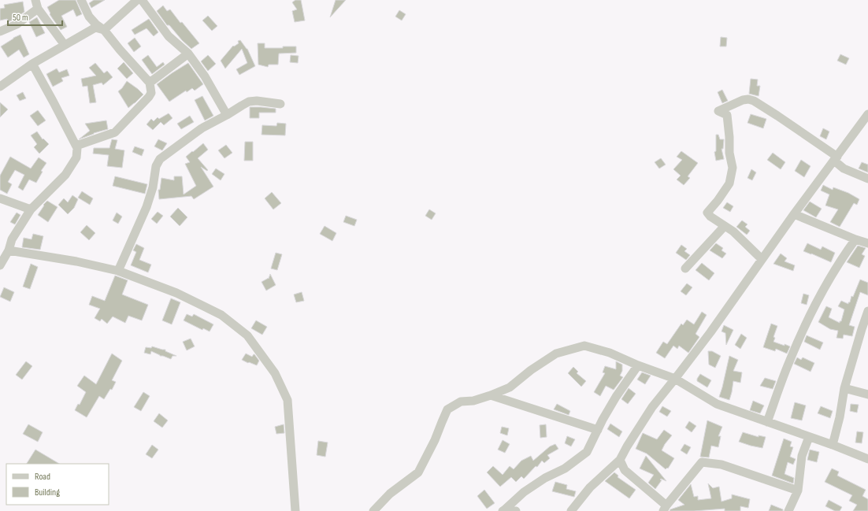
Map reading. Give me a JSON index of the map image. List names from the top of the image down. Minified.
{"legend":["Road","Building"],"scale_bar":"50 m"}
